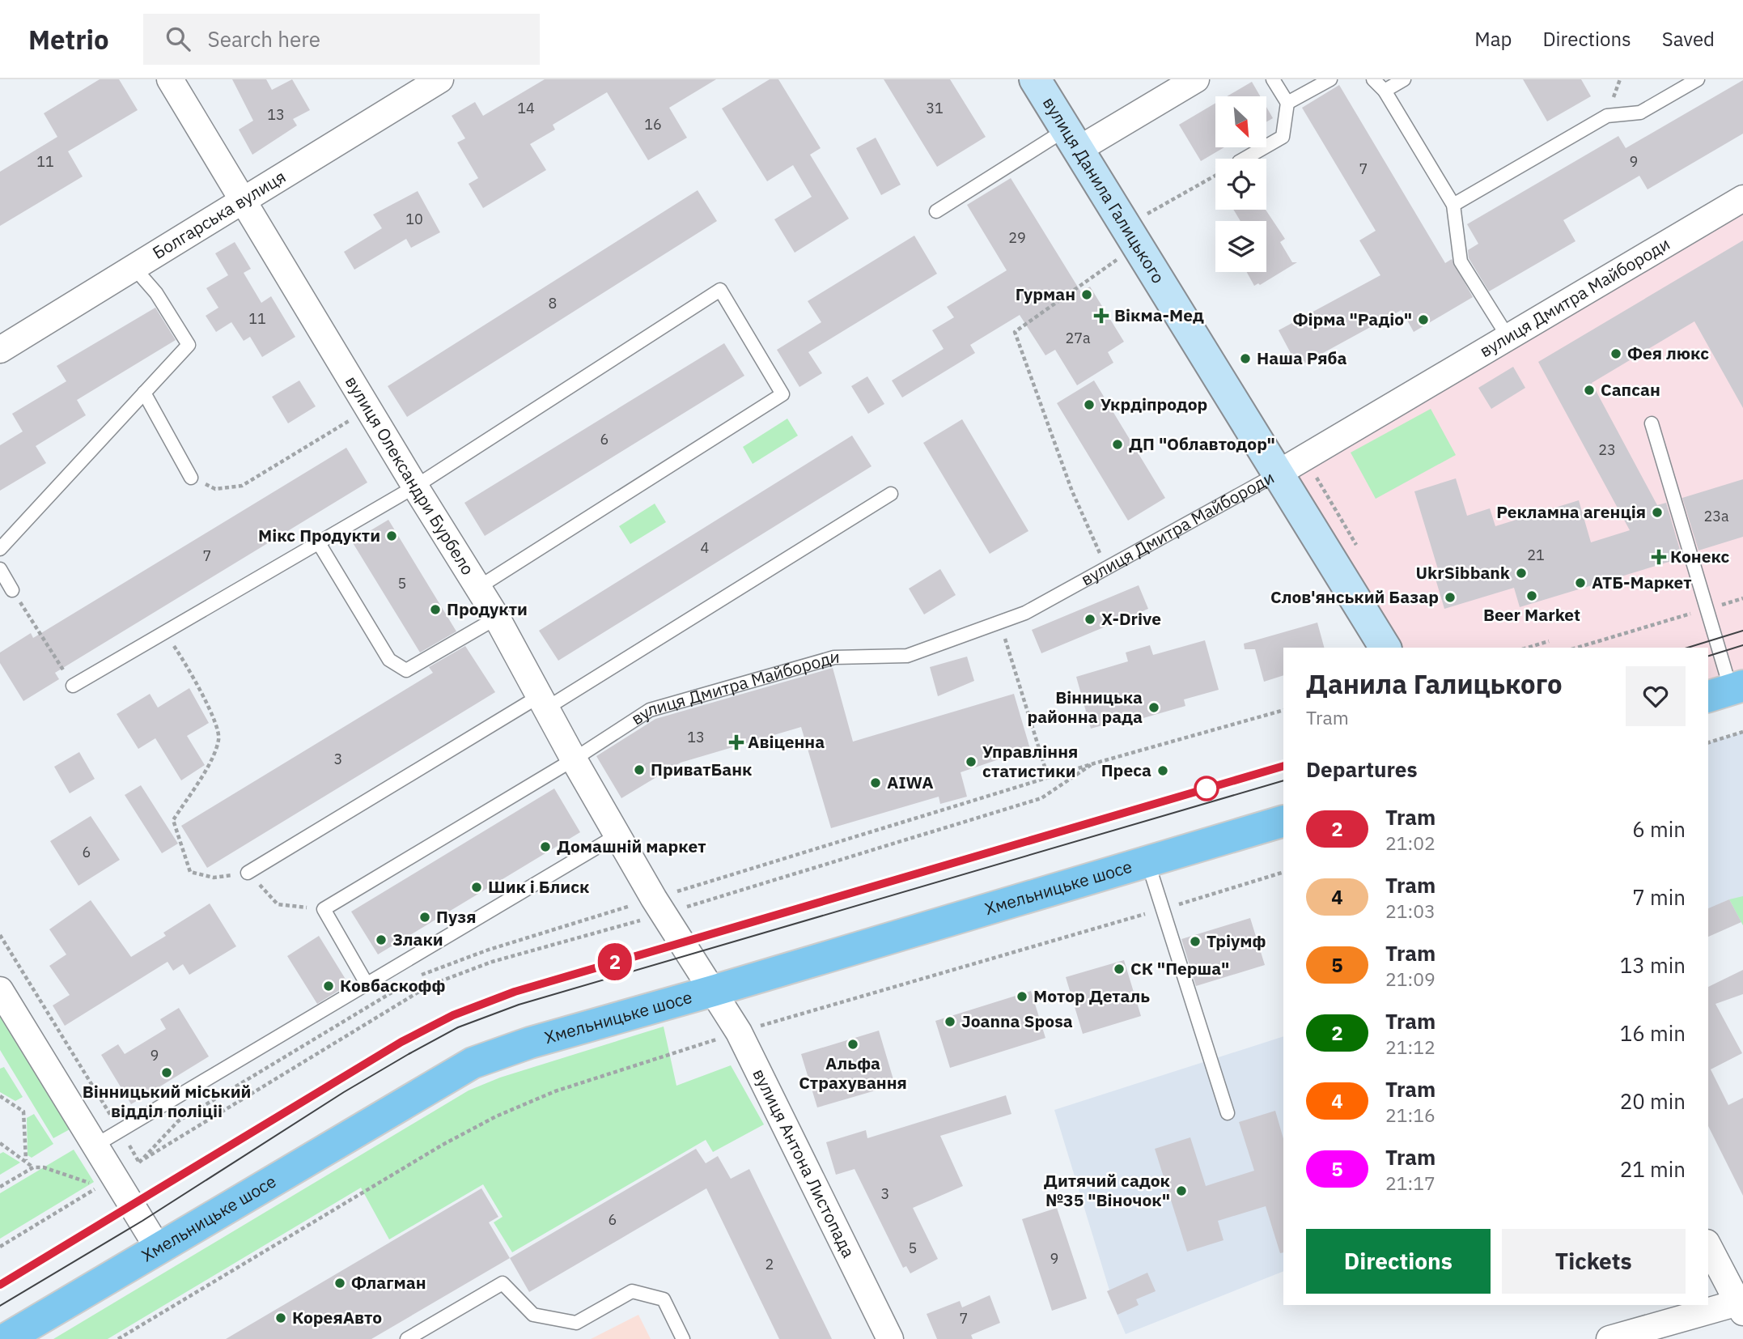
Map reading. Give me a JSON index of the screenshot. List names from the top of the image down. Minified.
{"streets":{"main road":["вулиця Данила Галицького","Хмельницьке шосе"],"street":["Болгарська вулиця","вулиця Дмитра Майбороди","вулиця Олександри Бурбело","вулиця Антона Листопада"]},"crossings":[["вулиця Данила Галицького","вулиця Дмитра Майбороди"],["Болгарська вулиця","вулиця Олександри Бурбело"],["вулиця Дмитра Майбороди","вулиця Олександри Бурбело"],["вулиця Олександри Бурбело","Хмельницьке шосе"],["вулиця Олександри Бурбело","вулиця Антона Листопада"],["Хмельницьке шосе","вулиця Антона Листопада"]],"places":{"other":["Гурман","Фірма \"Радіо\"","Фея люкс","Наша Ряба","Сапсан","Укрдіпродор","ДП \"Облавтодор\"","Рекламна агенція","Мікс Продукти","UkrSibbank","АТБ-Маркет","Beer Market","Слов'янський Базар","Продукти","X-Drive","Вінницька районна рада","Управління статистики","ПриватБанк","Преса","AIWA","Домашній маркет","Шик і Блиск","Пузя","Злаки","Тріумф","СК \"Перша\"","Ковбаскофф","Мотор Деталь","Joanna Sposa","Альфа Страхування","Вінницький міський відділ поліціі","Дитячий садок №35 \"Віночок\"","Флагман","КореяАвто"],"health":["Вікма-Мед","Конекс","Авіценна"]},"lines":["tram line 2"],"house_numbers":["14","31","13","16","11","9","7","10","29","8","11","27а","6","23","23а","4","21","7","5","13","3","6","9","3","6","5","9","2","7"],"north":"bottom right","page":{"header":"Metrio","search":"Search here","nav":["Map","Directions","Saved"],"on_map":"2","heading":[["Данила Галицького","Tram"],"Departures"],"list":[{"mark":"2","name":"Tram","note":"21:02","value":"6 min"},{"mark":"4","name":"Tram","note":"21:03","value":"7 min"},{"mark":"5","name":"Tram","note":"21:09","value":"13 min"},{"mark":"2","name":"Tram","note":"21:12","value":"16 min"},{"mark":"4","name":"Tram","note":"21:16","value":"20 min"},{"mark":"5","name":"Tram","note":"21:17","value":"21 min"}],"buttons":["Directions","Tickets"]}}
